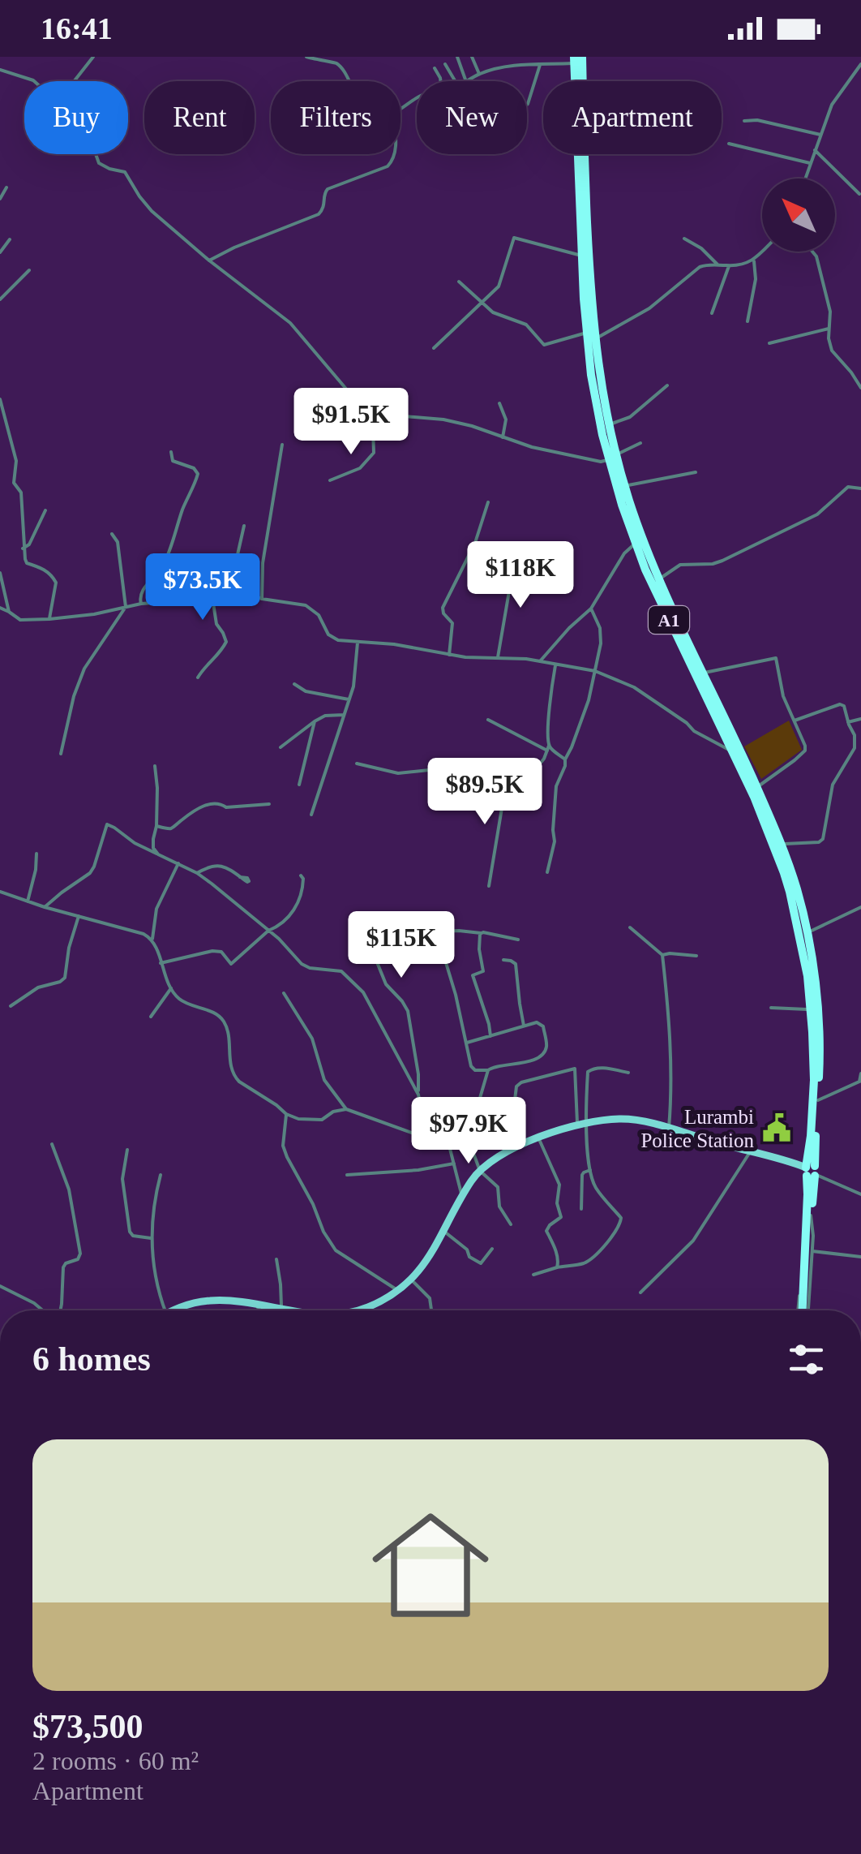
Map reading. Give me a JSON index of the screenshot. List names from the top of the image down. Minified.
{"streets":{"highway":["A1"]},"places":{"public building":["Lurambi Police Station"]},"north":"top left","page":{"status":"16:41","chip":["Buy","Rent","Filters","New","Apartment"],"price":["$91.5K","$118K","$73.5K","$89.5K","$115K","$97.9K"],"heading":"6 homes","list":[{"name":"$73,500","note":"2 rooms · 60 m² · Apartment"}]}}
